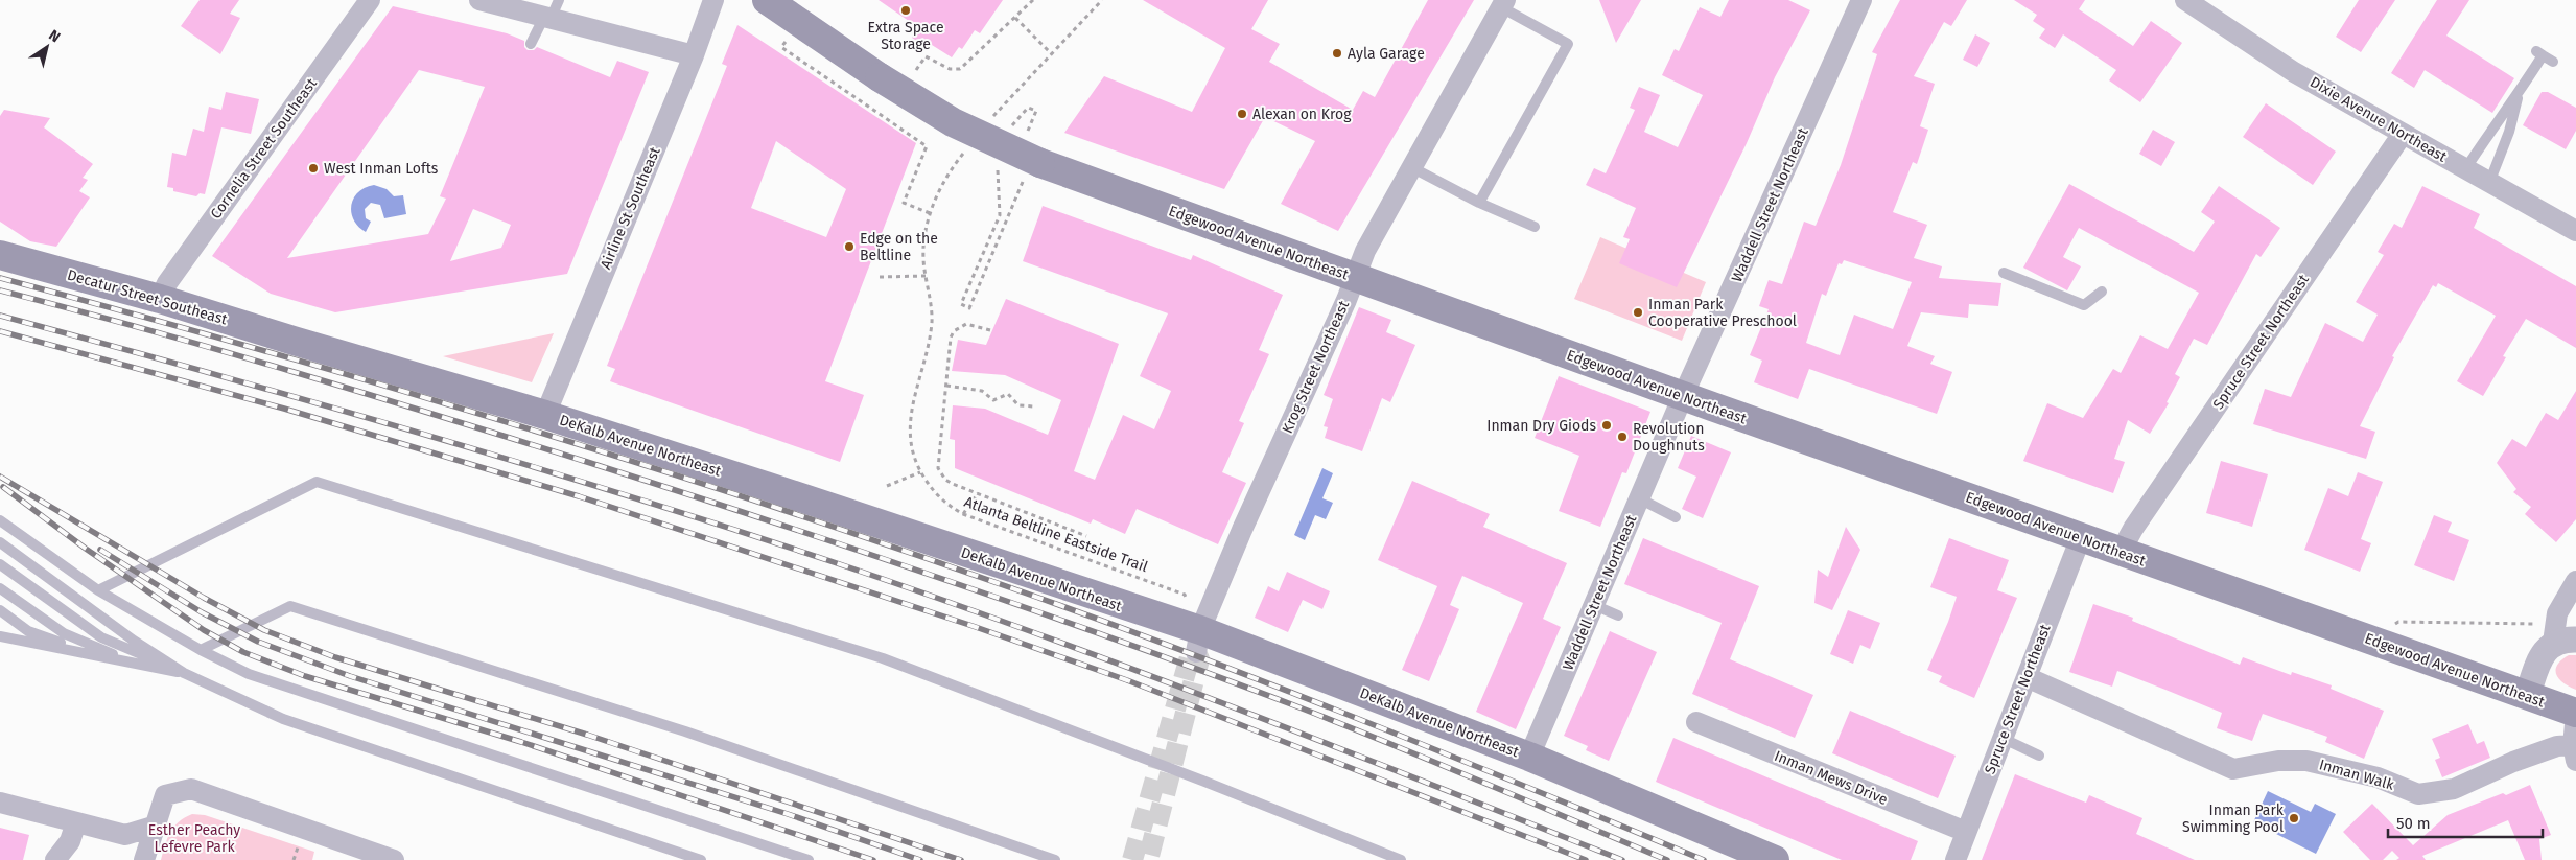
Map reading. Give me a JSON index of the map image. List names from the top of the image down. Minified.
{"streets":{"main road":["Edgewood Avenue Northeast","Decatur Street Southeast","DeKalb Avenue Northeast"],"street":["Dixie Avenue Northeast","Cornelia Street Southeast","Waddell Street Northeast","Airline St Southeast","Spruce Street Northeast","Krog Street Northeast","Inman Walk","Inman Mews Drive"],"path":["Atlanta Beltline Eastside Trail"]},"crossings":[["Dixie Avenue Northeast","Spruce Street Northeast"],["Cornelia Street Southeast","Decatur Street Southeast"],["Waddell Street Northeast","Edgewood Avenue Northeast"],["Waddell Street Northeast","DeKalb Avenue Northeast"],["Airline St Southeast","DeKalb Avenue Northeast"],["Edgewood Avenue Northeast","Spruce Street Northeast"],["Edgewood Avenue Northeast","Krog Street Northeast"],["Decatur Street Southeast","DeKalb Avenue Northeast"],["Spruce Street Northeast","Inman Walk"],["Spruce Street Northeast","Inman Mews Drive"],["Krog Street Northeast","DeKalb Avenue Northeast"],["Krog Street Northeast","Atlanta Beltline Eastside Trail"],["DeKalb Avenue Northeast","Atlanta Beltline Eastside Trail"]],"parks":["Esther Peachy Lefevre Park"],"places":["Extra Space Storage","Ayla Garage","Alexan on Krog","West Inman Lofts","Edge on the Beltline","Inman Park Cooperative Preschool","Inman Dry Giods","Revolution Doughnuts","Inman Park Swimming Pool"],"scale_bar":"50 m","north":"top right"}
